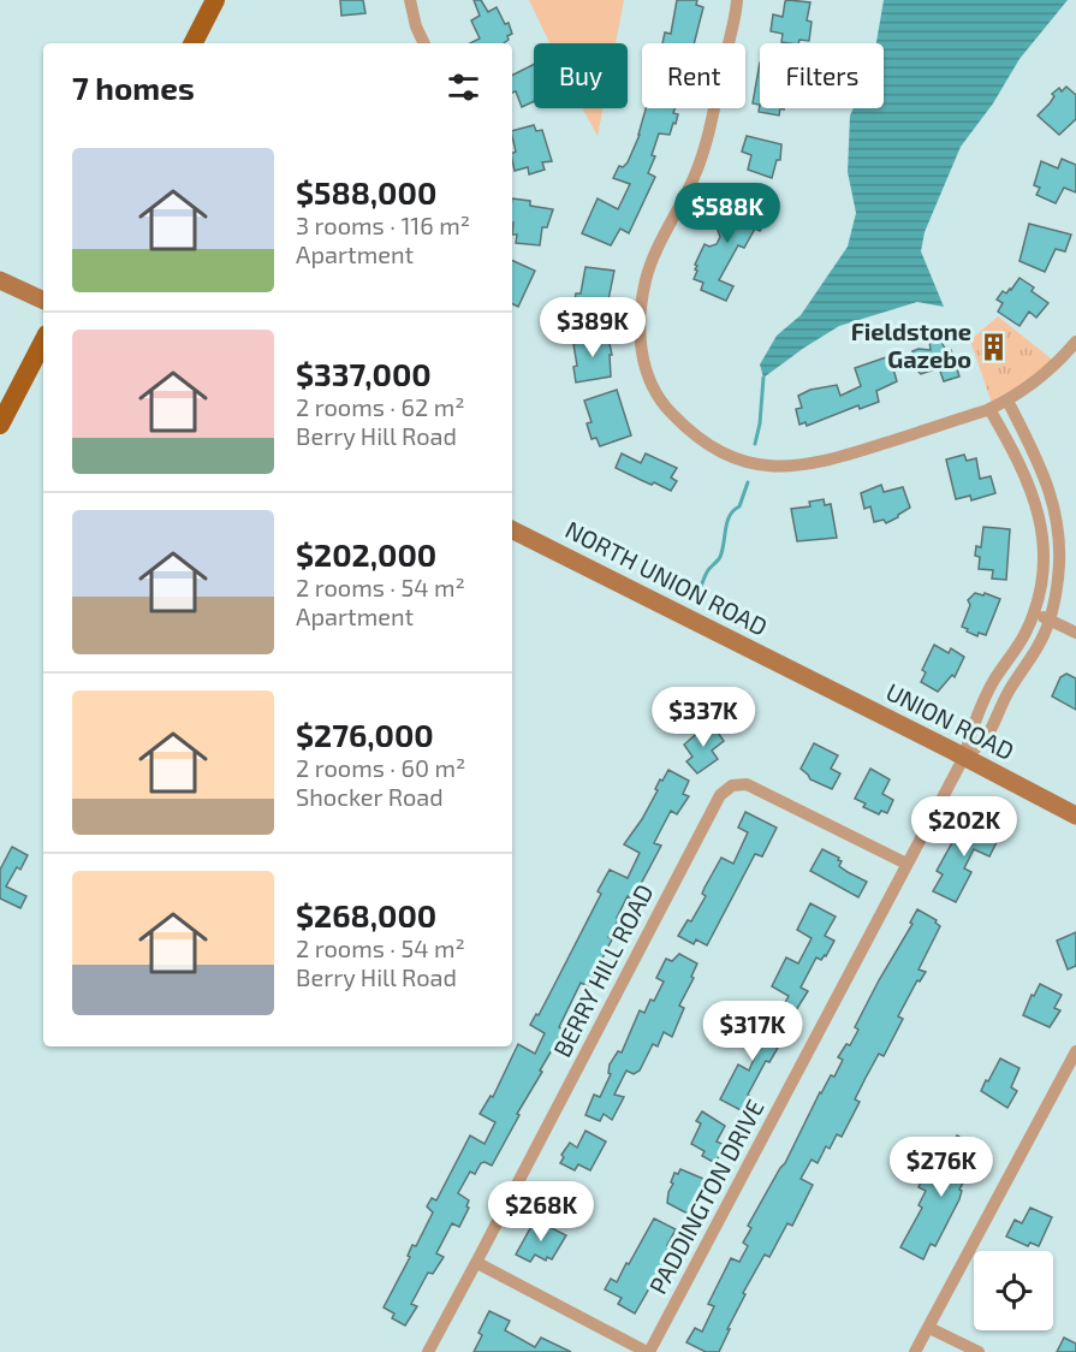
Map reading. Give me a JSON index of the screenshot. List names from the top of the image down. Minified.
{"streets":{"main road":["NORTH UNION ROAD","UNION ROAD"],"street":["BERRY HILL ROAD","PADDINGTON DRIVE"]},"crossings":[["NORTH UNION ROAD","UNION ROAD"],["UNION ROAD","PADDINGTON DRIVE"],["BERRY HILL ROAD","PADDINGTON DRIVE"]],"places":{"building":["Fieldstone Gazebo"]},"page":{"chip":["Buy","Rent","Filters"],"heading":"7 homes","list":[{"name":"$588,000","note":"3 rooms · 116 m² · Apartment"},{"name":"$337,000","note":"2 rooms · 62 m² · Berry Hill Road"},{"name":"$202,000","note":"2 rooms · 54 m² · Apartment"},{"name":"$276,000","note":"2 rooms · 60 m² · Shocker Road"},{"name":"$268,000","note":"2 rooms · 54 m² · Berry Hill Road"}],"price":["$588K","$389K","$337K","$202K","$317K","$276K","$268K"]}}
